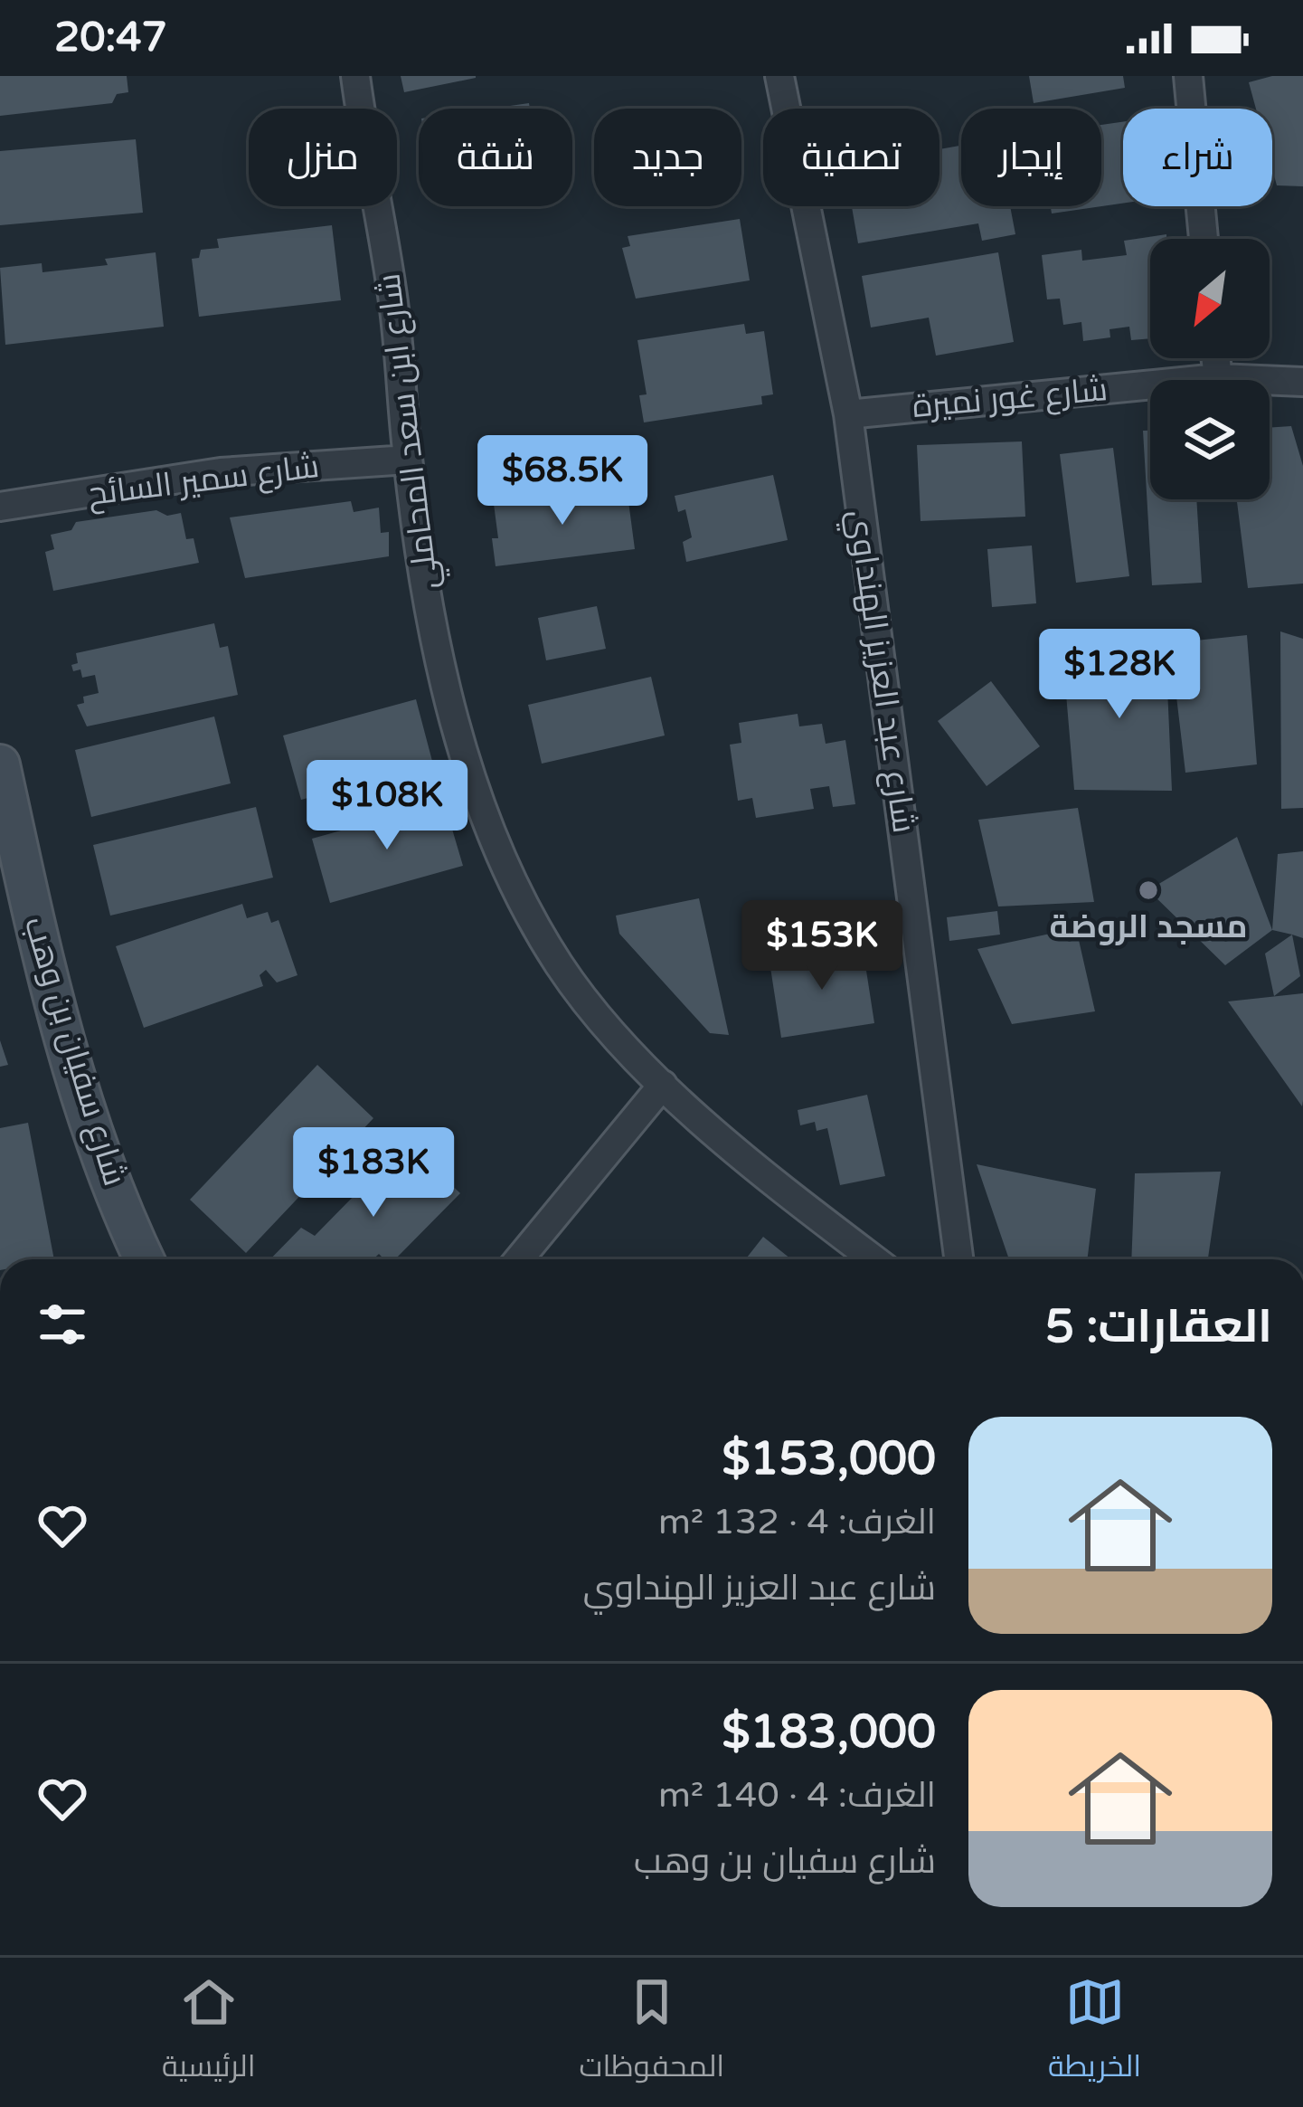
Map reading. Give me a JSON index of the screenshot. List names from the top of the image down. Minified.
{"streets":{"street":["شارع غور نميرة","شارع ابن سعد المحاملي","شارع سمير السائح","شارع عبد العزيز الهنداوي","شارع سفيان بن وهب"]},"crossings":[["شارع غور نميرة","شارع عبد العزيز الهنداوي"],["شارع ابن سعد المحاملي","شارع سمير السائح"]],"places":["مسجد الروضة"],"north":"bottom left","page":{"status":"20:47","chip":["شراء","إيجار","تصفية","جديد","شقة","منزل"],"price":["$68.5K","$128K","$108K","$153K","$183K"],"heading":"العقارات: 5","list":[{"name":"$153,000","note":"الغرف: 4 · 132 m² · شارع عبد العزيز الهنداوي"},{"name":"$183,000","note":"الغرف: 4 · 140 m² · شارع سفيان بن وهب"}],"tabs":["الخريطة","المحفوظات","الرئيسية"]}}
